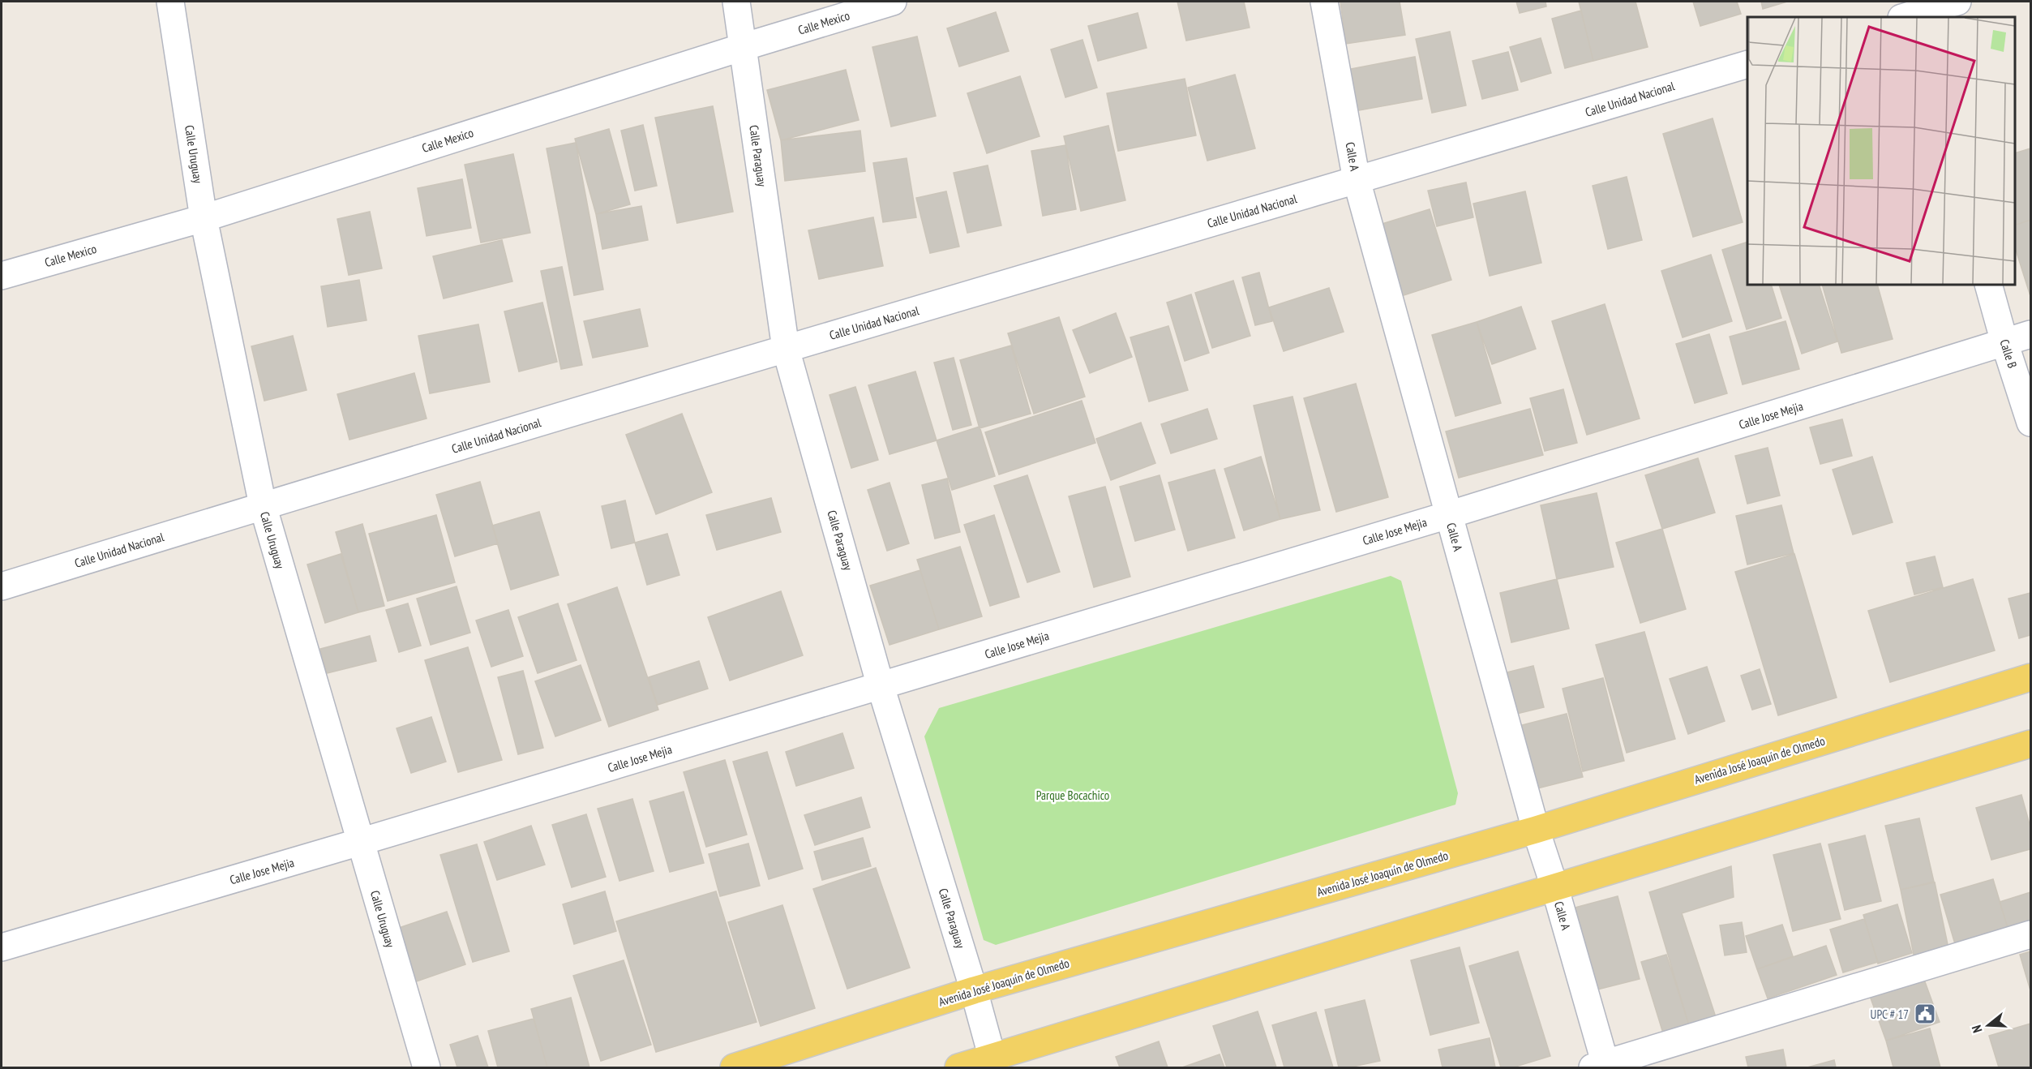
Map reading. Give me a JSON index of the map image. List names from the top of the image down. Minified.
{"streets":{"main road":["Avenida José Joaquín de Olmedo"],"street":["Calle Mexico","Calle Unidad Nacional","Calle Uruguay","Calle Paraguay","Calle A","Calle B","Calle Jose Mejia"]},"crossings":[["Calle Mexico","Calle Uruguay"],["Calle Mexico","Calle Paraguay"],["Calle Unidad Nacional","Calle Uruguay"],["Calle Unidad Nacional","Calle Paraguay"],["Calle Unidad Nacional","Calle A"],["Calle Uruguay","Calle Jose Mejia"],["Calle Paraguay","Calle Jose Mejia"],["Calle Paraguay","Avenida José Joaquín de Olmedo"],["Calle A","Calle Jose Mejia"],["Calle A","Avenida José Joaquín de Olmedo"],["Calle B","Calle Jose Mejia"]],"parks":["Parque Bocachico"],"places":{"public building":["UPC # 17"]},"north":"left"}
